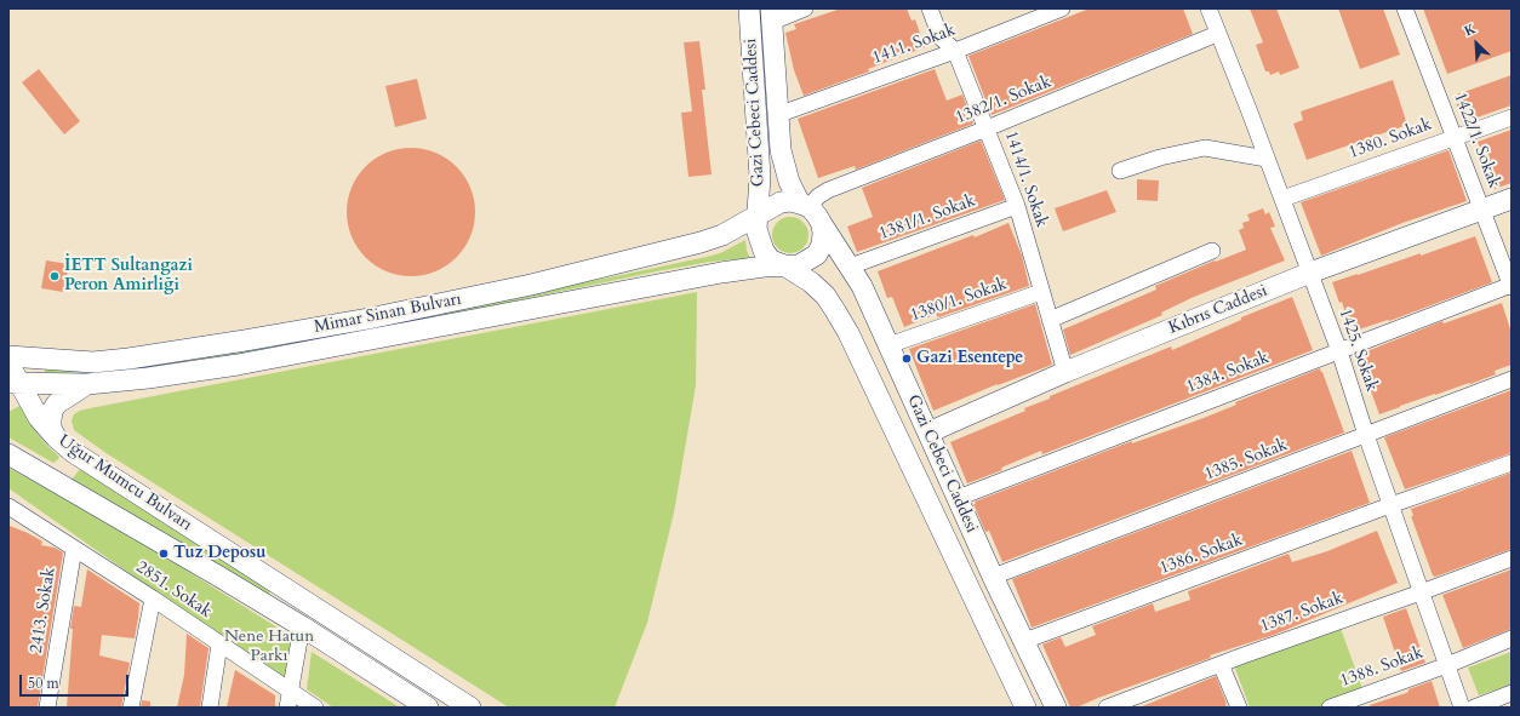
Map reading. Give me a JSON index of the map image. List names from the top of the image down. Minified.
{"streets":{"main road":["Gazi Cebeci Caddesi","Kıbrıs Caddesi","Mimar Sinan Bulvarı","Uğur Mumcu Bulvarı"],"street":["1411. Sokak","1382/1. Sokak","1380. Sokak","1422/1. Sokak","1414/1. Sokak","1381/1. Sokak","1380/1. Sokak","1425. Sokak","1384. Sokak","1385. Sokak","1386. Sokak","2851. Sokak","2413. Sokak","1387. Sokak","1388. Sokak"]},"crossings":[["1411. Sokak","Gazi Cebeci Caddesi"],["1411. Sokak","1414/1. Sokak"],["1382/1. Sokak","Gazi Cebeci Caddesi"],["1382/1. Sokak","1414/1. Sokak"],["1382/1. Sokak","Mimar Sinan Bulvarı"],["1382/1. Sokak","1425. Sokak"],["Gazi Cebeci Caddesi","1381/1. Sokak"],["Gazi Cebeci Caddesi","1380/1. Sokak"],["Gazi Cebeci Caddesi","Kıbrıs Caddesi"],["Gazi Cebeci Caddesi","Mimar Sinan Bulvarı"],["Gazi Cebeci Caddesi","1384. Sokak"],["Gazi Cebeci Caddesi","1385. Sokak"],["Gazi Cebeci Caddesi","1386. Sokak"],["1380. Sokak","1422/1. Sokak"],["1380. Sokak","1425. Sokak"],["1422/1. Sokak","Kıbrıs Caddesi"],["1422/1. Sokak","1384. Sokak"],["1414/1. Sokak","1381/1. Sokak"],["1414/1. Sokak","1380/1. Sokak"],["1414/1. Sokak","Kıbrıs Caddesi"],["Kıbrıs Caddesi","1425. Sokak"],["1425. Sokak","1384. Sokak"],["1425. Sokak","1385. Sokak"],["1425. Sokak","1386. Sokak"],["1425. Sokak","1387. Sokak"],["1425. Sokak","1388. Sokak"],["2851. Sokak","2413. Sokak"]],"parks":["Nene Hatun Parkı"],"places":["İETT Sultangazi Peron Amirliği","Gazi Esentepe","Tuz Deposu"],"scale_bar":"50 m","north":"top left"}
